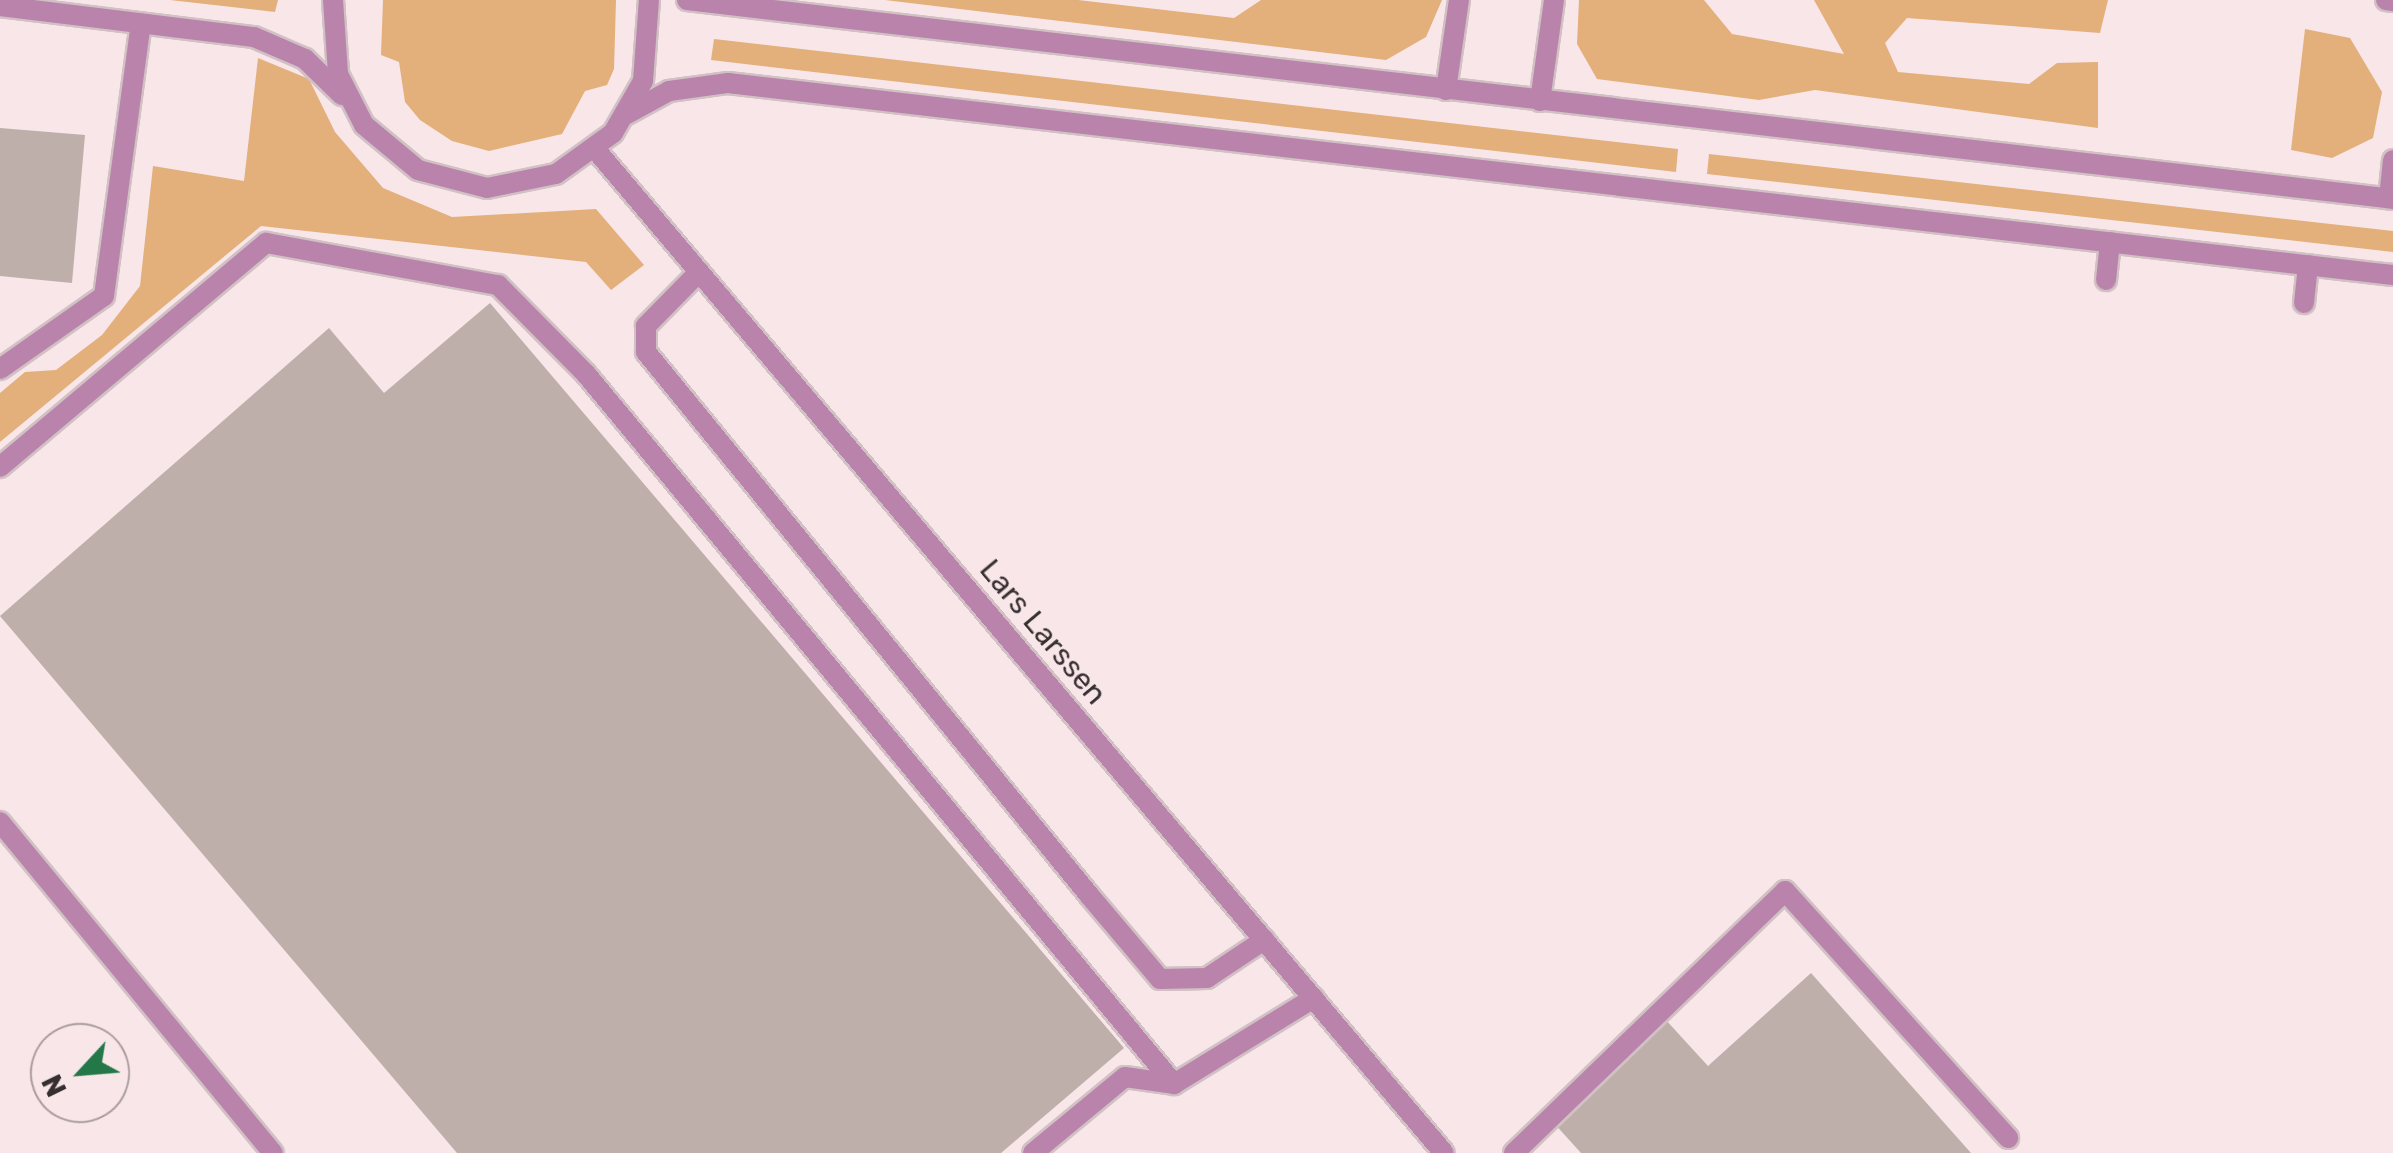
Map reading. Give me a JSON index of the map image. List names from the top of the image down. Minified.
{"streets":{"street":["Lars Larssen"]},"north":"bottom left"}
